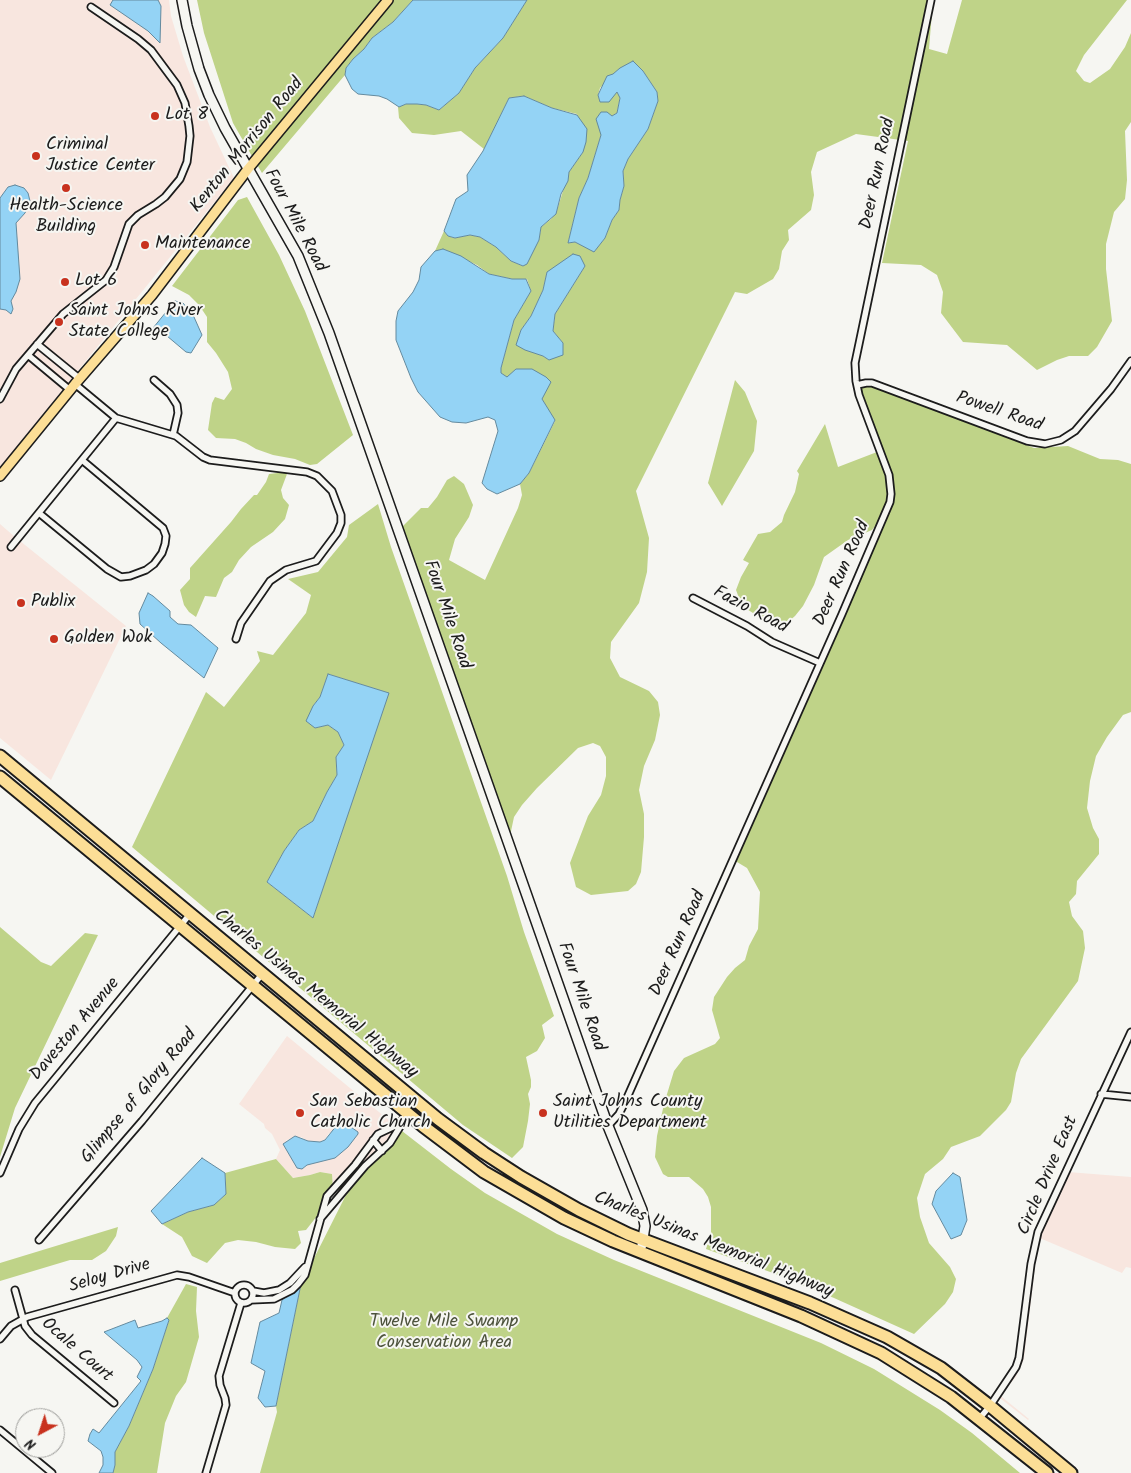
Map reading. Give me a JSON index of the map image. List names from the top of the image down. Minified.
{"streets":{"highway":["Charles Usinas Memorial Highway"],"main road":["Kenton Morrison Road","Four Mile Road"],"street":["Deer Run Road","Powell Road","Fazio Road","Daveston Avenue","Glimpse of Glory Road","Circle Drive East","Seloy Drive","Ocale Court"]},"crossings":[["Kenton Morrison Road","Four Mile Road"],["Deer Run Road","Four Mile Road"],["Deer Run Road","Powell Road"],["Deer Run Road","Fazio Road"],["Four Mile Road","Charles Usinas Memorial Highway"],["Charles Usinas Memorial Highway","Daveston Avenue"],["Charles Usinas Memorial Highway","Glimpse of Glory Road"],["Charles Usinas Memorial Highway","Circle Drive East"],["Seloy Drive","Ocale Court"]],"parks":["Twelve Mile Swamp Conservation Area"],"places":["Lot 8","Criminal Justice Center","Health-Science Building","Maintenance","Lot 6","Saint Johns River State College","Publix","Golden Wok","San Sebastian Catholic Church","Saint Johns County Utilities Department"],"north":"bottom left"}
